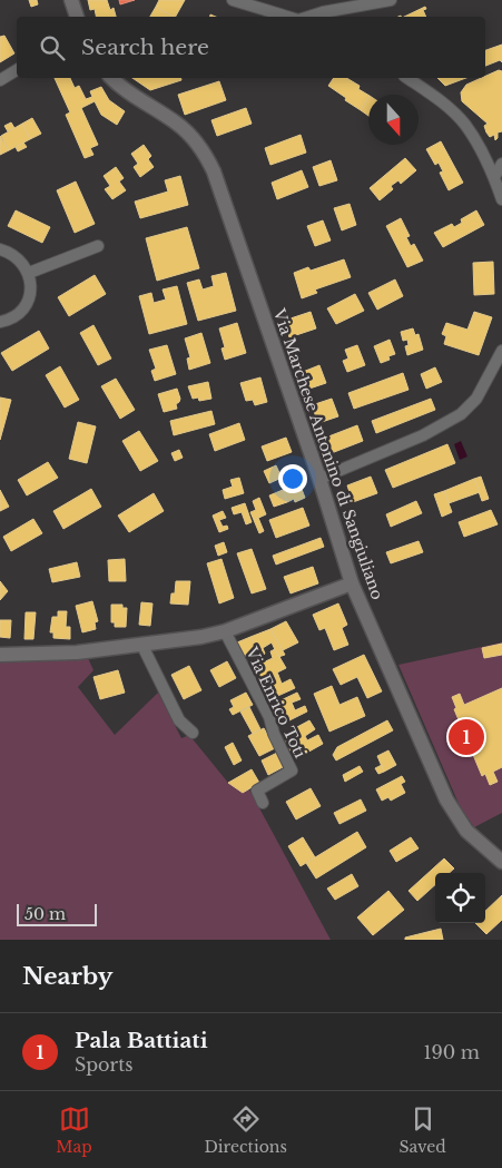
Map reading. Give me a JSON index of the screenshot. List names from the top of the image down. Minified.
{"streets":{"main road":["Via Marchese Antonino di Sangiuliano"],"street":["Via Enrico Toti"]},"scale_bar":"50 m","north":"bottom","page":{"search":"Search here","pins":"1","scale":"50 m","heading":"Nearby","list":[{"mark":"1","name":"Pala Battiati","note":"Sports","value":"190 m"}],"nav":["Map","Directions","Saved"]}}
